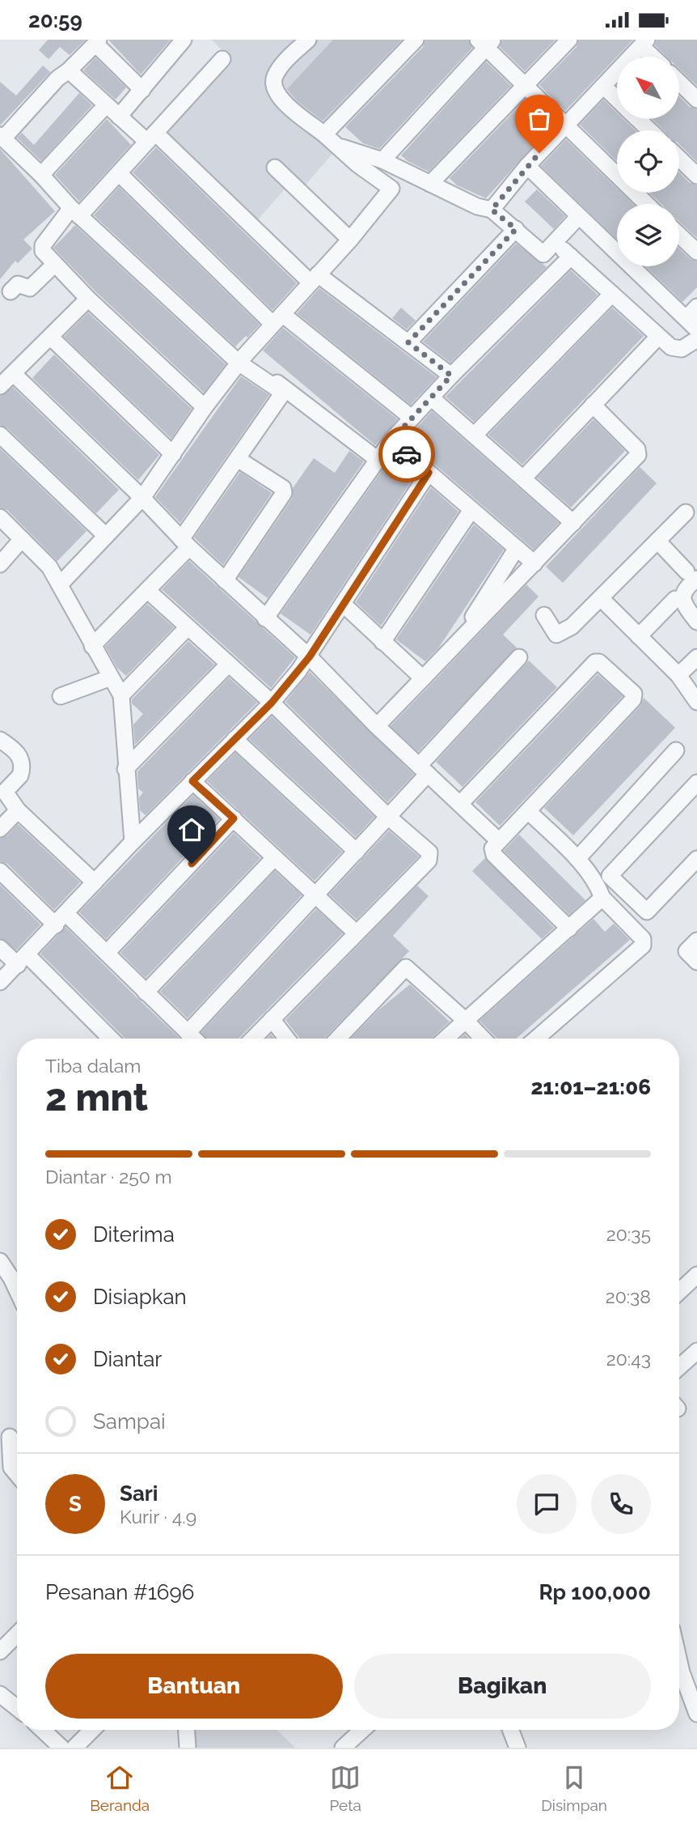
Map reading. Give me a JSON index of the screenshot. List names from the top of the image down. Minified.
{"north":"top left","page":{"status":"20:59","heading":["2 mnt","Tiba dalam","21:01–21:06"],"panel":["Sari","Kurir · 4.9","Pesanan #1696","Rp 100,000"],"bar":"Diantar · 250 m","list":[["Diterima","20:35"],["Disiapkan","20:38"],["Diantar","20:43"],"Sampai"],"round":"S","buttons":["Bantuan","Bagikan"],"tabs":["Beranda","Peta","Disimpan"]}}
